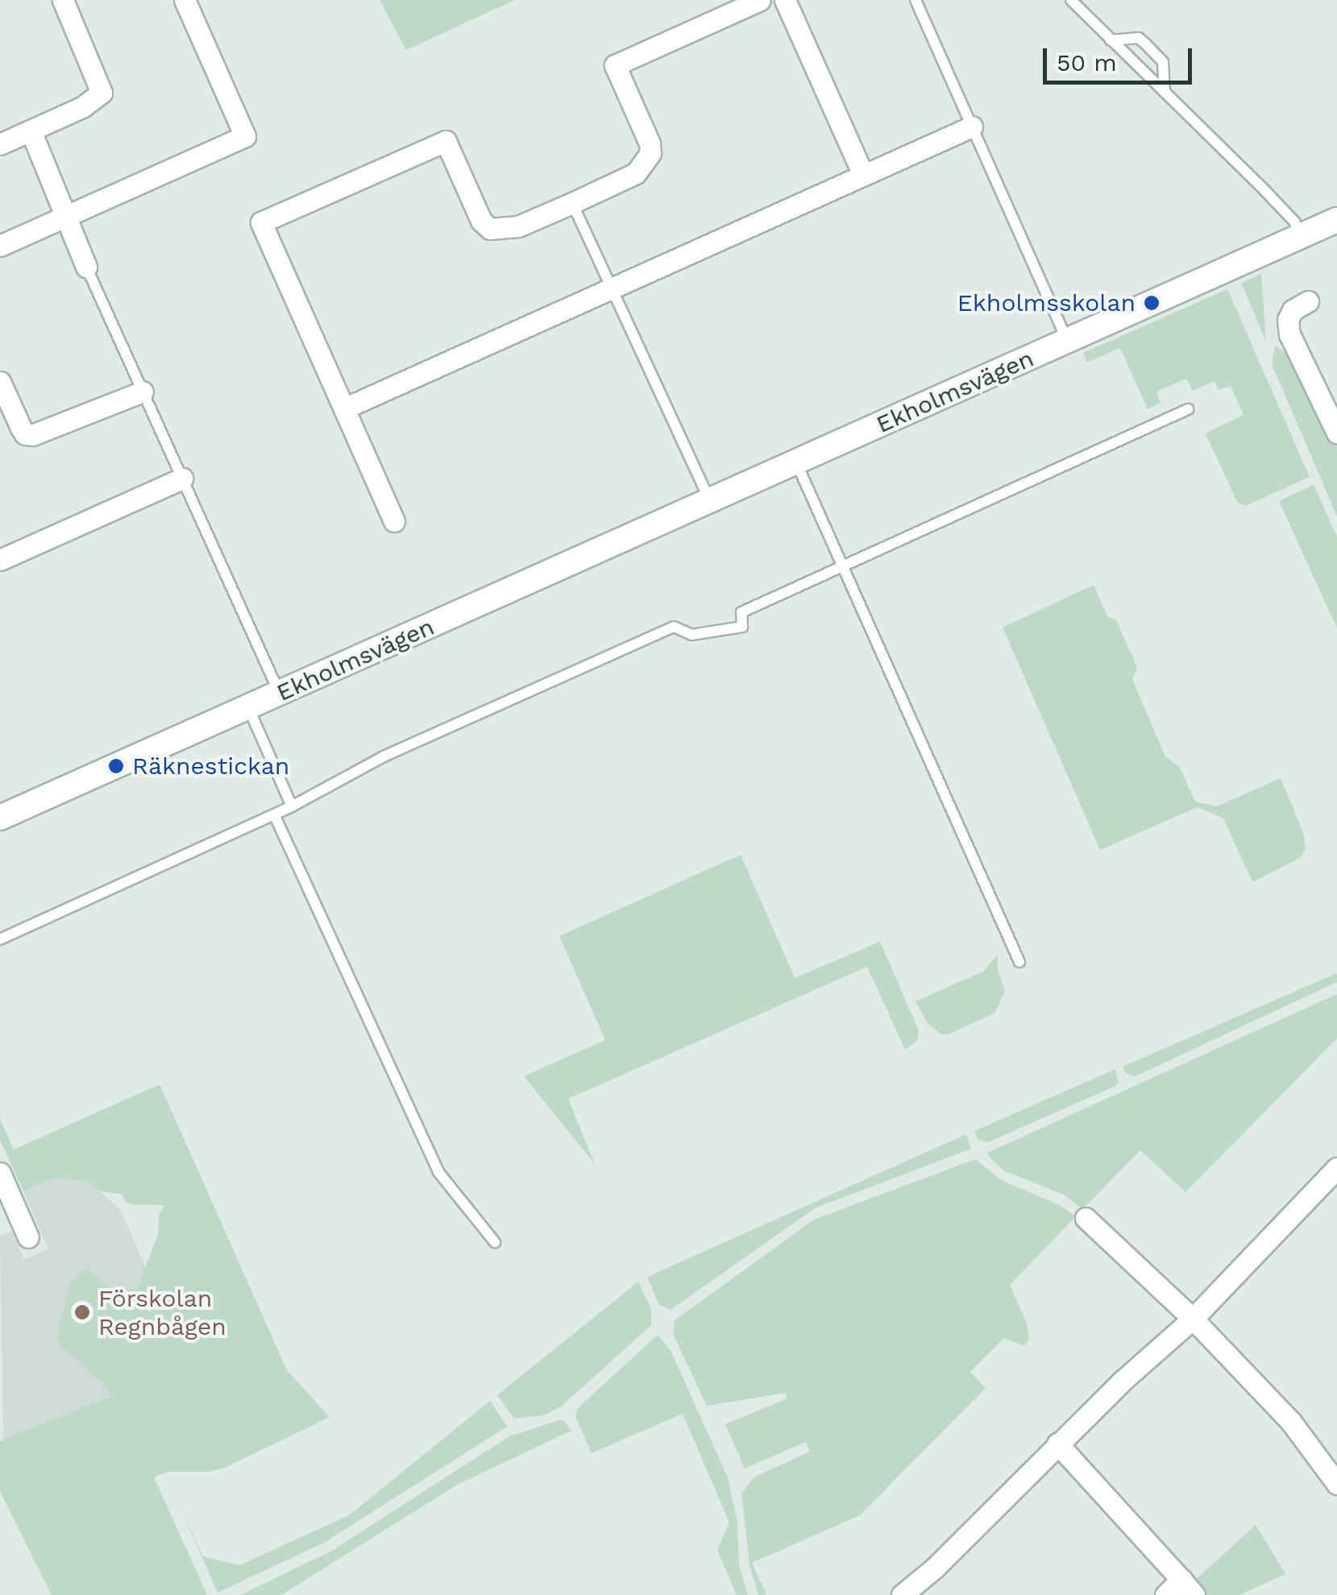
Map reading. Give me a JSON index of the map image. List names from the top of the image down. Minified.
{"streets":{"street":["Ekholmsvägen"]},"places":["Ekholmsskolan","Räknestickan","Förskolan Regnbågen"],"scale_bar":"50 m"}
